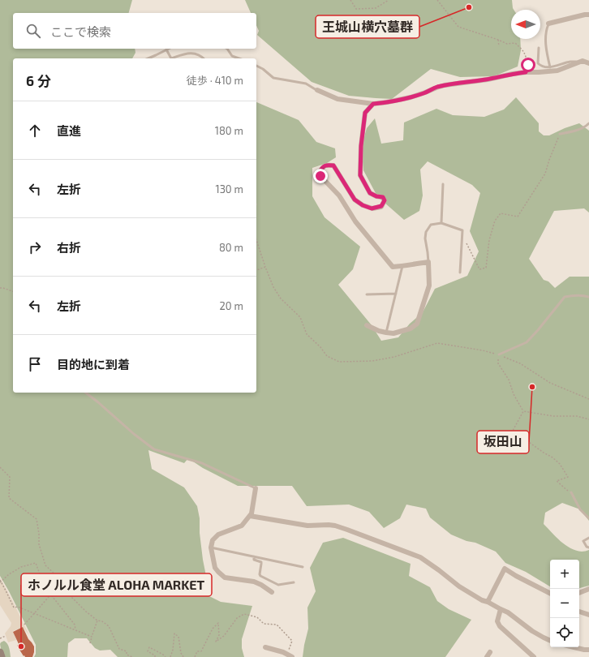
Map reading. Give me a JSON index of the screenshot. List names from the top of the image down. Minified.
{"places":["王城山横穴墓群","坂田山","ホノルル食堂 ALOHA MARKET"],"north":"left","page":{"search":"ここで検索","heading":["6 分","徒歩 · 410 m"],"list":[["直進","180 m"],["左折","130 m"],["右折","80 m"],["左折","20 m"],"目的地に到着"],"map_buttons":["+","−"]}}
